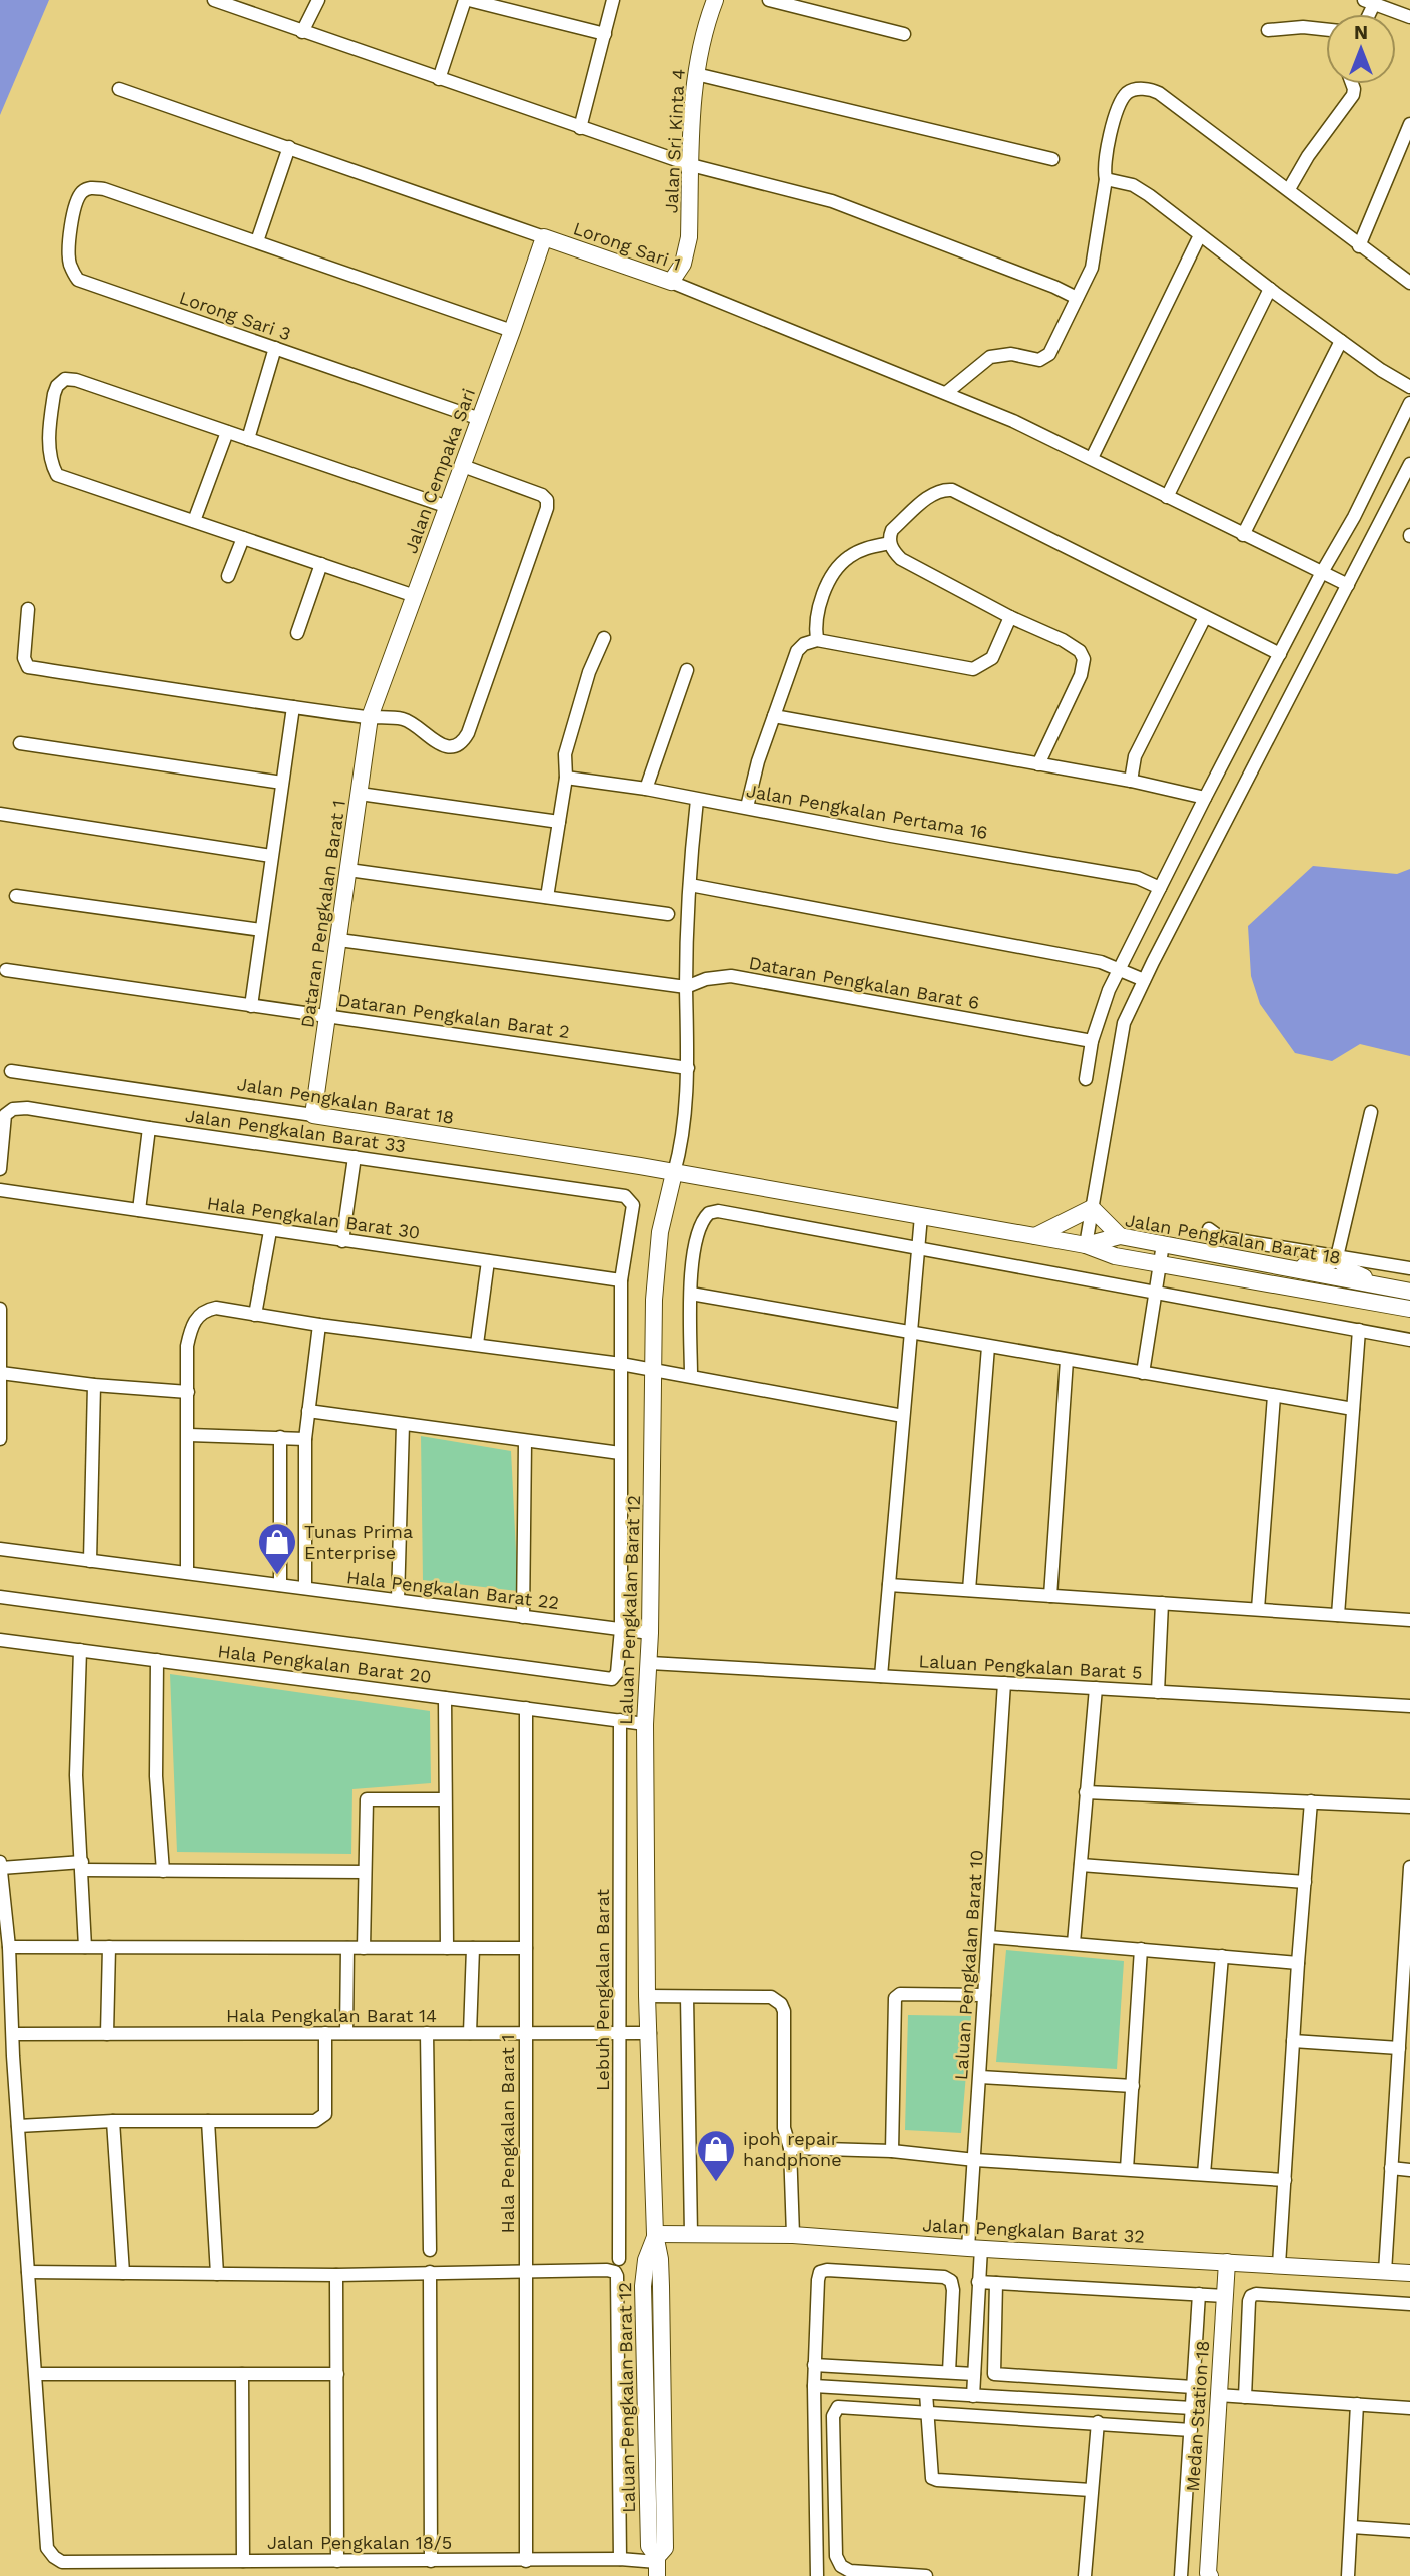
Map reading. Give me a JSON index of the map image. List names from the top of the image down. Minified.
{"streets":{"street":["Jalan Sri Kinta 4","Lorong Sari 1","Lorong Sari 3","Jalan Cempaka Sari","Jalan Pengkalan Pertama 16","Dataran Pengkalan Barat 1","Dataran Pengkalan Barat 6","Dataran Pengkalan Barat 2","Jalan Pengkalan Barat 18","Jalan Pengkalan Barat 33","Hala Pengkalan Barat 30","Hala Pengkalan Barat 22","Laluan Pengkalan Barat 12","Hala Pengkalan Barat 20","Laluan Pengkalan Barat 5","Laluan Pengkalan Barat 10","Lebuh Pengkalan Barat","Hala Pengkalan Barat 14","Hala Pengkalan Barat 1","Jalan Pengkalan Barat 32","Medan Station 18","Jalan Pengkalan 18/5"]},"crossings":[["Jalan Sri Kinta 4","Lorong Sari 1"],["Lorong Sari 1","Jalan Cempaka Sari"],["Lorong Sari 3","Jalan Cempaka Sari"],["Jalan Cempaka Sari","Dataran Pengkalan Barat 1"],["Jalan Pengkalan Pertama 16","Laluan Pengkalan Barat 12"],["Dataran Pengkalan Barat 1","Dataran Pengkalan Barat 6"],["Dataran Pengkalan Barat 1","Dataran Pengkalan Barat 2"],["Dataran Pengkalan Barat 1","Jalan Pengkalan Barat 18"],["Dataran Pengkalan Barat 6","Laluan Pengkalan Barat 12"],["Dataran Pengkalan Barat 2","Laluan Pengkalan Barat 12"],["Jalan Pengkalan Barat 18","Laluan Pengkalan Barat 12"],["Jalan Pengkalan Barat 33","Hala Pengkalan Barat 30"],["Hala Pengkalan Barat 22","Laluan Pengkalan Barat 12"],["Laluan Pengkalan Barat 12","Hala Pengkalan Barat 20"],["Laluan Pengkalan Barat 12","Laluan Pengkalan Barat 5"],["Laluan Pengkalan Barat 12","Hala Pengkalan Barat 14"],["Laluan Pengkalan Barat 12","Jalan Pengkalan Barat 32"],["Laluan Pengkalan Barat 12","Jalan Pengkalan 18/5"],["Hala Pengkalan Barat 20","Lebuh Pengkalan Barat"],["Hala Pengkalan Barat 20","Hala Pengkalan Barat 1"],["Laluan Pengkalan Barat 5","Laluan Pengkalan Barat 10"],["Laluan Pengkalan Barat 10","Jalan Pengkalan Barat 32"],["Lebuh Pengkalan Barat","Hala Pengkalan Barat 14"],["Hala Pengkalan Barat 14","Hala Pengkalan Barat 1"],["Hala Pengkalan Barat 1","Jalan Pengkalan 18/5"],["Jalan Pengkalan Barat 32","Medan Station 18"]],"places":{"shop":["Tunas Prima Enterprise","ipoh repair handphone"]},"north":"top"}
